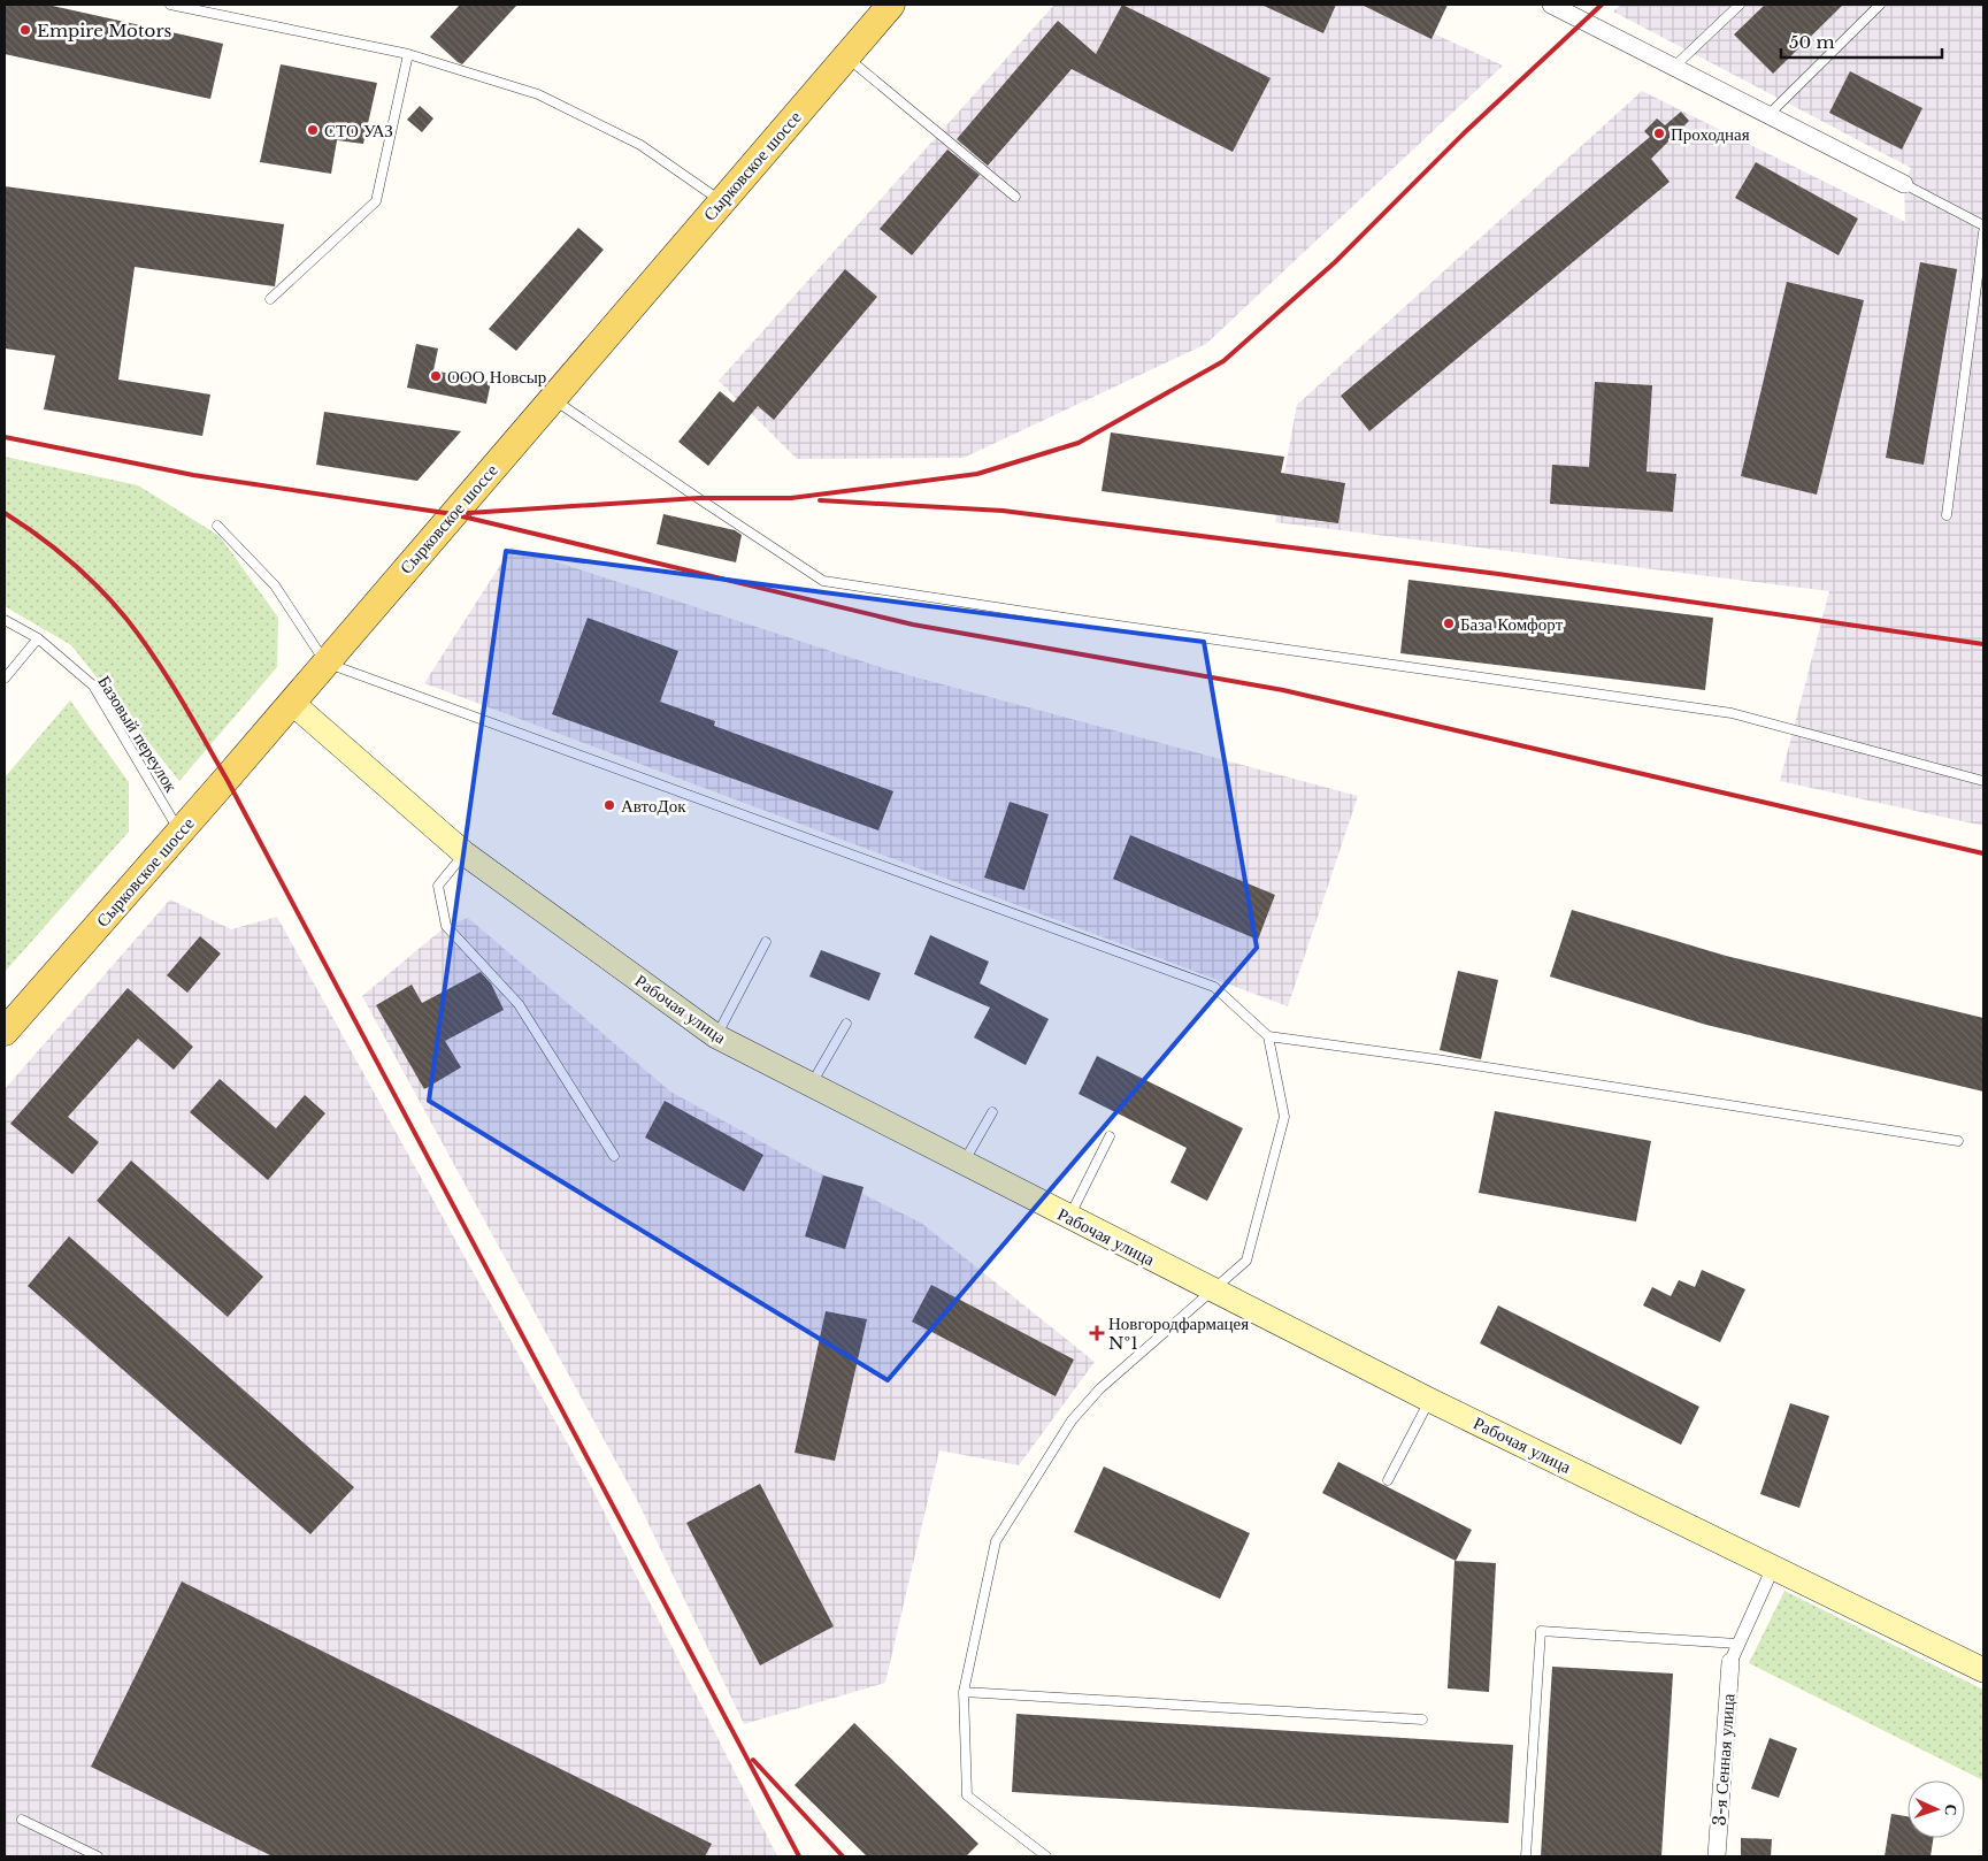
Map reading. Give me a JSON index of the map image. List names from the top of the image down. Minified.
{"streets":{"main road":["Сырковское шоссе","Рабочая улица"],"street":["3-я Сенная улица"],"lane":["Базовый переулок"]},"crossings":[["Сырковское шоссе","Базовый переулок"],["Сырковское шоссе","Рабочая улица"]],"places":{"other":["Empire Motors","СТО УАЗ","Проходная","ООО Новсыр","База Комфорт","АвтоДок"],"health":["Новгородфармацея №1"]},"scale_bar":"50 m","north":"right"}
